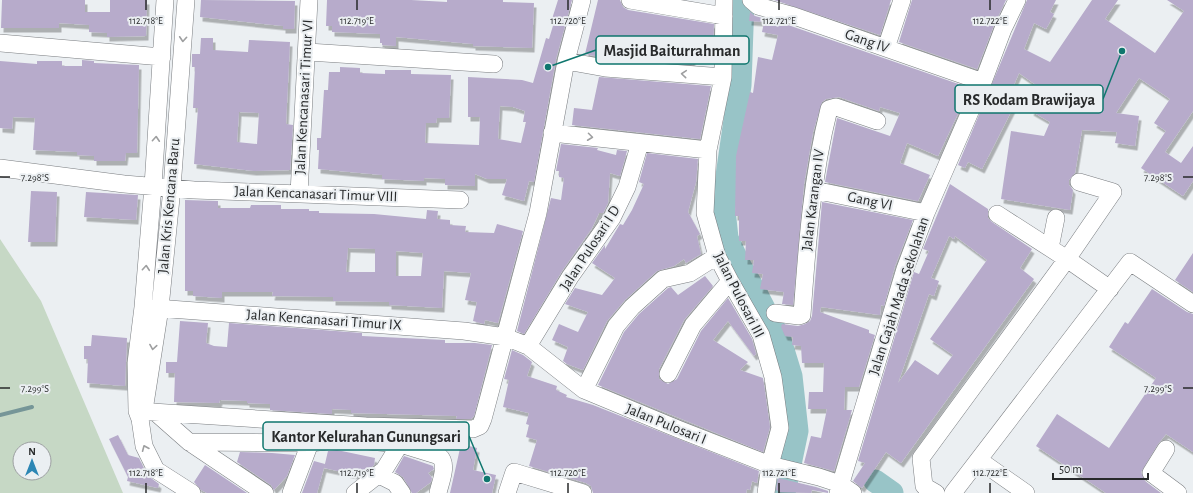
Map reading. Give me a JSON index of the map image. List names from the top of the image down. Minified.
{"streets":{"street":["Gang IV","Jalan Kencanasari Timur VI","Jalan Kencanasari Timur VIII","Jalan Karangan IV","Gang VI","Jalan Kris Kencana Baru","Jalan Pulosari I D","Jalan Pulosari III","Jalan Gajah Mada Sekolahan","Jalan Kencanasari Timur IX","Jalan Pulosari I"]},"crossings":[["Gang IV","Jalan Gajah Mada Sekolahan"],["Jalan Kencanasari Timur VI","Jalan Kencanasari Timur VIII"],["Jalan Kencanasari Timur VIII","Jalan Kris Kencana Baru"],["Jalan Karangan IV","Gang VI"],["Gang VI","Jalan Gajah Mada Sekolahan"],["Jalan Kris Kencana Baru","Jalan Kencanasari Timur IX"],["Jalan Pulosari I D","Jalan Pulosari I"],["Jalan Pulosari III","Jalan Pulosari I"],["Jalan Gajah Mada Sekolahan","Jalan Pulosari I"],["Jalan Kencanasari Timur IX","Jalan Pulosari I"]],"places":["RS Kodam Brawijaya","Masjid Baiturrahman","Kantor Kelurahan Gunungsari"],"scale_bar":"50 m","north":"top","coordinates":["112.718°E","112.719°E","112.720°E","112.721°E","112.722°E","7.298°S","7.299°S"]}
